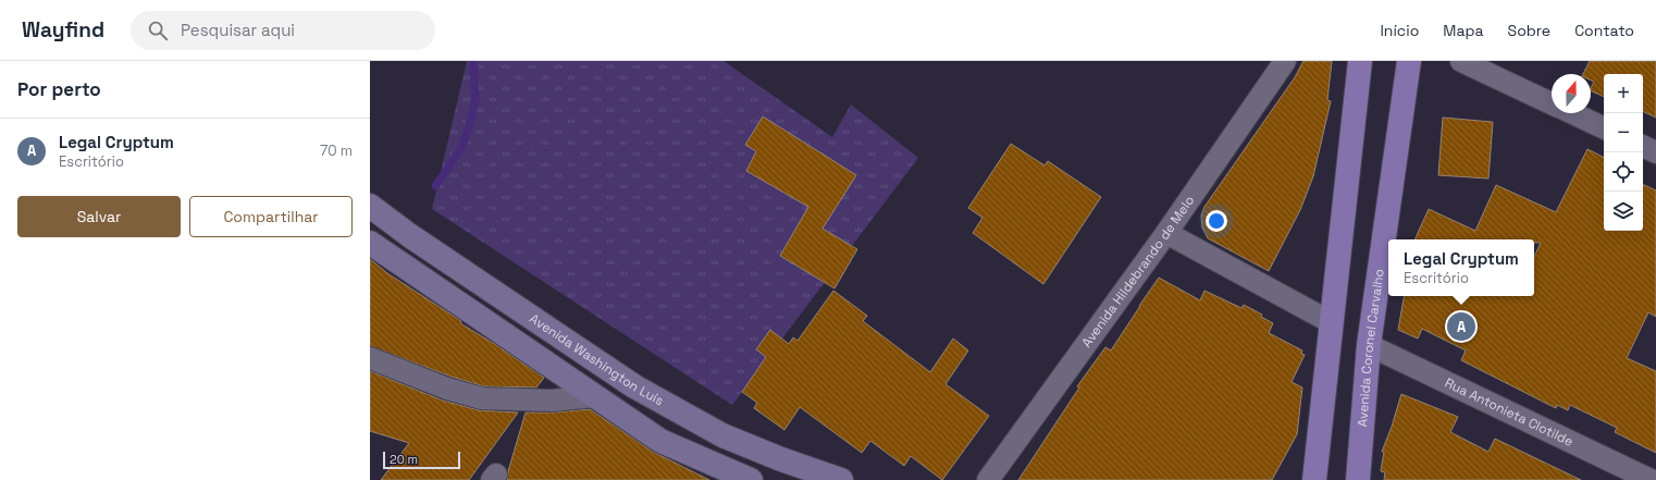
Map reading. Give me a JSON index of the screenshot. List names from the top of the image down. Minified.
{"streets":{"main road":["Avenida Coronel Carvalho"],"street":["Avenida Hildebrando de Melo","Avenida Washington Luís","Rua Antonieta Clotilde"]},"crossings":[["Avenida Coronel Carvalho","Rua Antonieta Clotilde"]],"scale_bar":"20 m","north":"top","page":{"header":"Wayfind","search":"Pesquisar aqui","nav":["Início","Mapa","Sobre","Contato"],"heading":"Por perto","map_buttons":["+","−"],"list":[{"mark":"A","name":"Legal Cryptum","note":"Escritório","value":"70 m"}],"buttons":["Salvar","Compartilhar"],"popup":["Legal Cryptum","Escritório"],"pins":"A","scale":"20 m"}}
